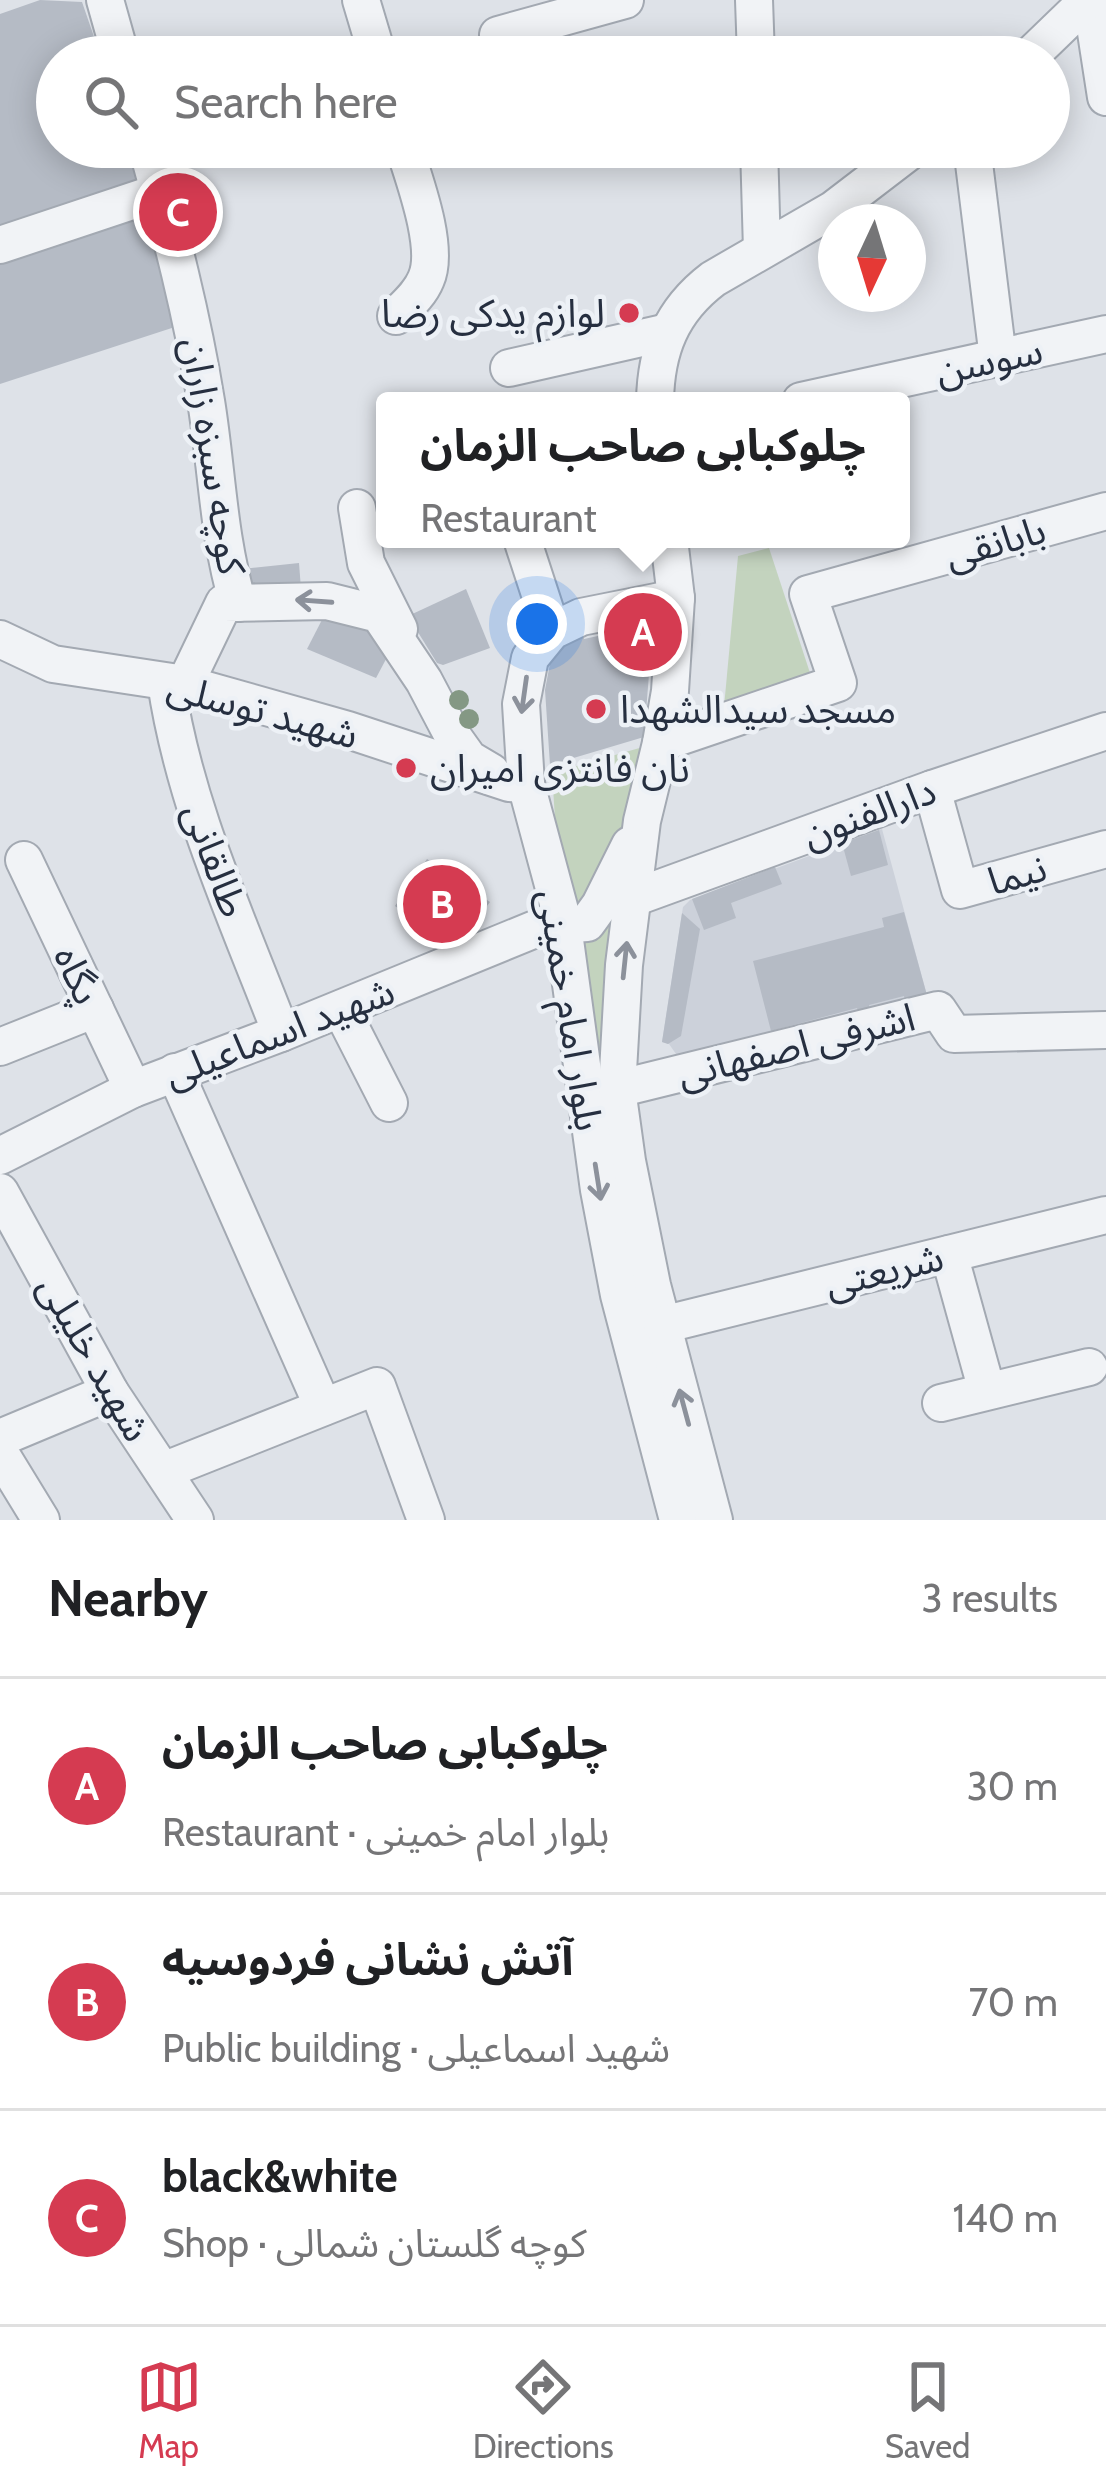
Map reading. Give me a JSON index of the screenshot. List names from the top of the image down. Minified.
{"streets":{"street":["سوسن","کوچه سبزه زاران","بابانقی","شهید توسلی","دارالفنون","طالقانی","نیما","پگاه","بلوار امام خمینی","شهید اسماعیلی","اشرفی اصفهانی","شریعتی","شهید خلیلی"]},"crossings":[["بابانقی","بلوار امام خمینی"],["شهید توسلی","طالقانی"],["شهید توسلی","بلوار امام خمینی"],["دارالفنون","نیما"],["دارالفنون","بلوار امام خمینی"],["طالقانی","شهید اسماعیلی"],["پگاه","شهید اسماعیلی"],["بلوار امام خمینی","شهید اسماعیلی"],["بلوار امام خمینی","اشرفی اصفهانی"],["بلوار امام خمینی","شریعتی"]],"places":["لوازم یدکی رضا","مسجد سیدالشهدا","نان فانتزی امیران"],"north":"bottom","page":{"search":"Search here","pins":["C","A","B"],"popup":["چلوکبابی صاحب الزمان","Restaurant"],"heading":["Nearby","3 results"],"list":[{"mark":"A","name":"چلوکبابی صاحب الزمان","note":"Restaurant · بلوار امام خمینی","value":"30 m"},{"mark":"B","name":"آتش نشانی فردوسیه","note":"Public building · شهید اسماعیلی","value":"70 m"},{"mark":"C","name":"black&white","note":"Shop · کوچه گلستان شمالی","value":"140 m"}],"nav":["Map","Directions","Saved"]}}
